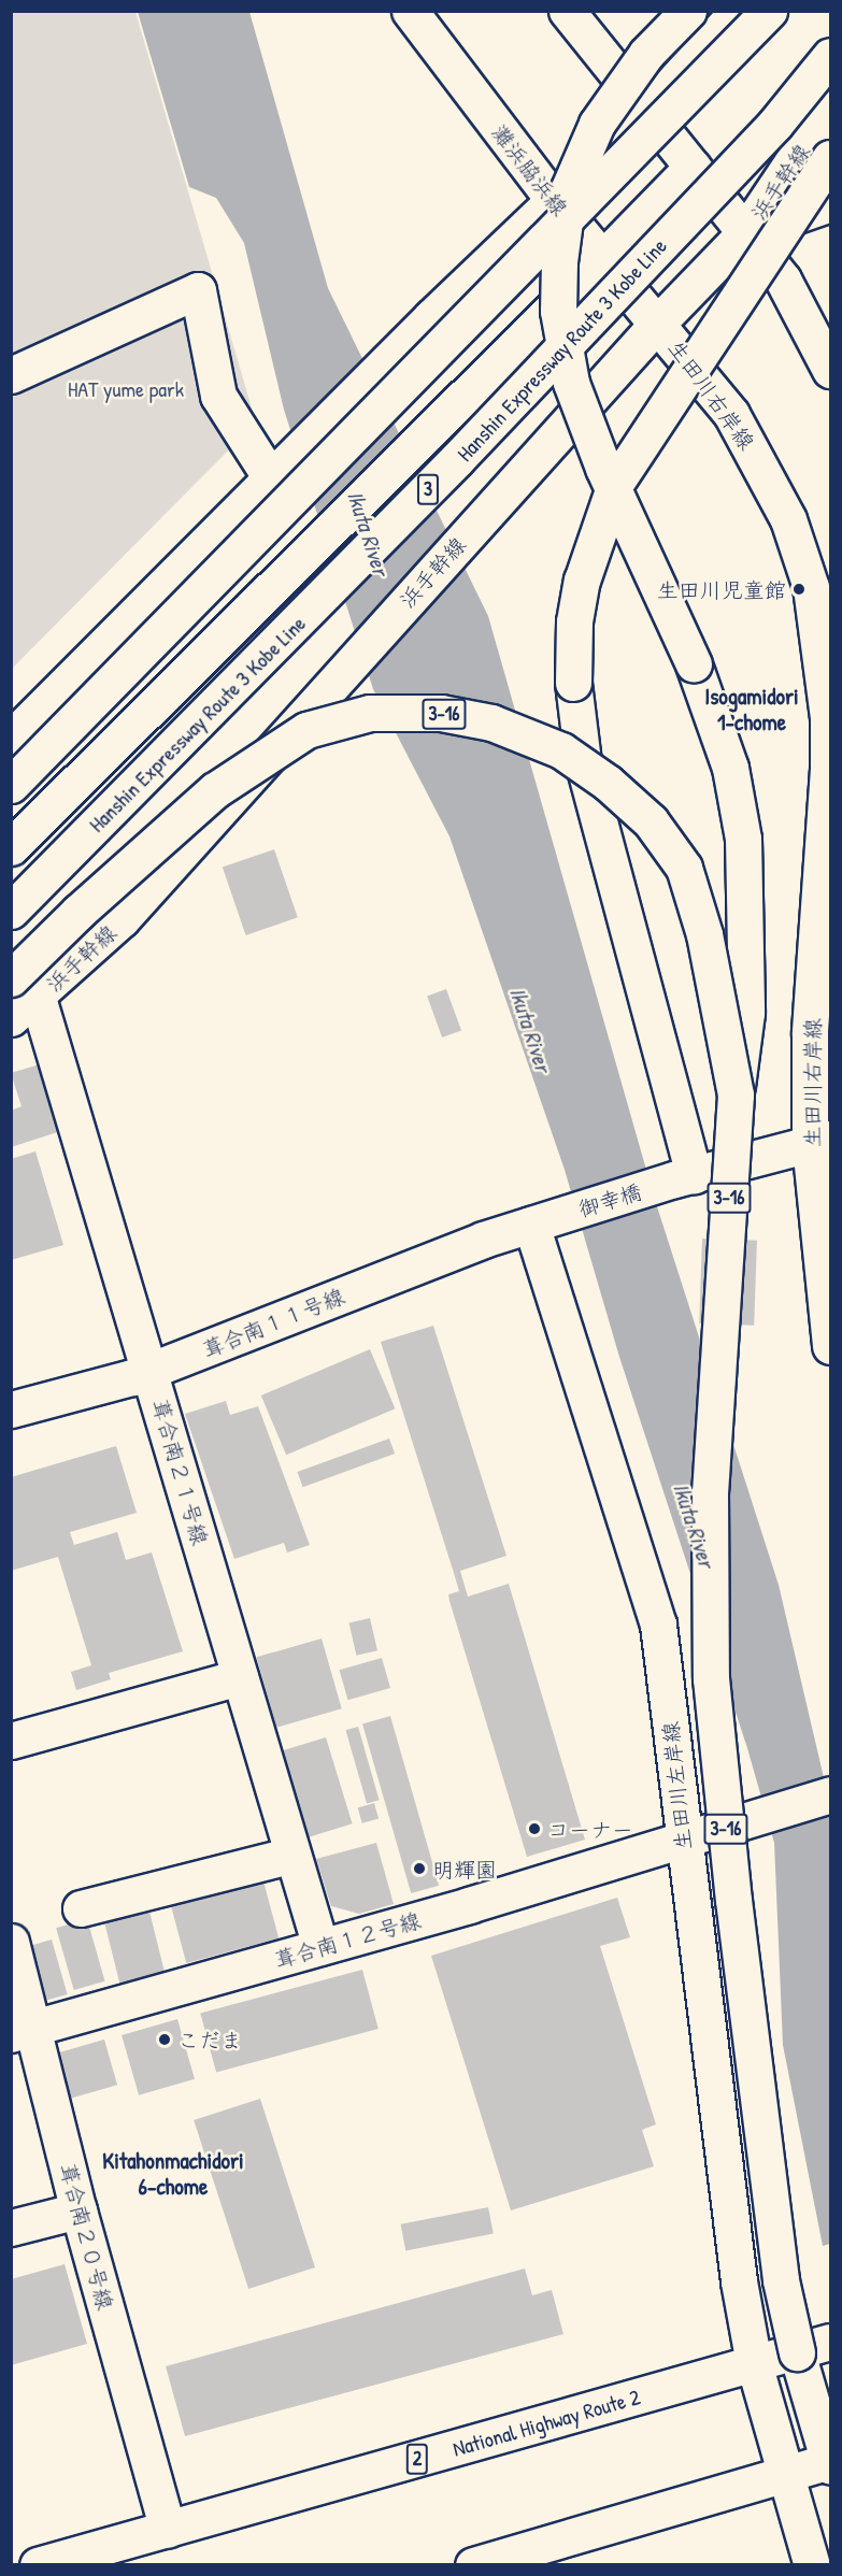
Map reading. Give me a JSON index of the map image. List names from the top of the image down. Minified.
{"streets":{"main road":["灘浜脇浜線","浜手幹線","Hanshin Expressway Route 3 Kobe Line","生田川右岸線","3","3-16","御幸橋","葺合南１１号線","葺合南２１号線","生田川左岸線","葺合南１２号線","葺合南２０号線","National Highway Route 2","2"]},"crossings":[["灘浜脇浜線","浜手幹線"],["灘浜脇浜線","生田川右岸線"],["浜手幹線","生田川右岸線"],["浜手幹線","3-16"],["浜手幹線","葺合南２１号線"],["生田川右岸線","御幸橋"],["3-16","御幸橋"],["3-16","葺合南２１号線"],["3-16","National Highway Route 2"],["御幸橋","葺合南１１号線"],["御幸橋","生田川左岸線"],["葺合南１１号線","葺合南２１号線"],["葺合南１１号線","生田川左岸線"],["葺合南２１号線","葺合南１２号線"],["生田川左岸線","葺合南１２号線"],["生田川左岸線","National Highway Route 2"],["葺合南１２号線","葺合南２０号線"],["葺合南２０号線","National Highway Route 2"]],"districts":["Isogamidori 1-chome","Kitahonmachidori 6-chome"],"water":["Ikuta River"],"parks":["HAT yume park"],"places":["生田川児童館","コーナー","明輝園","こだま"]}
